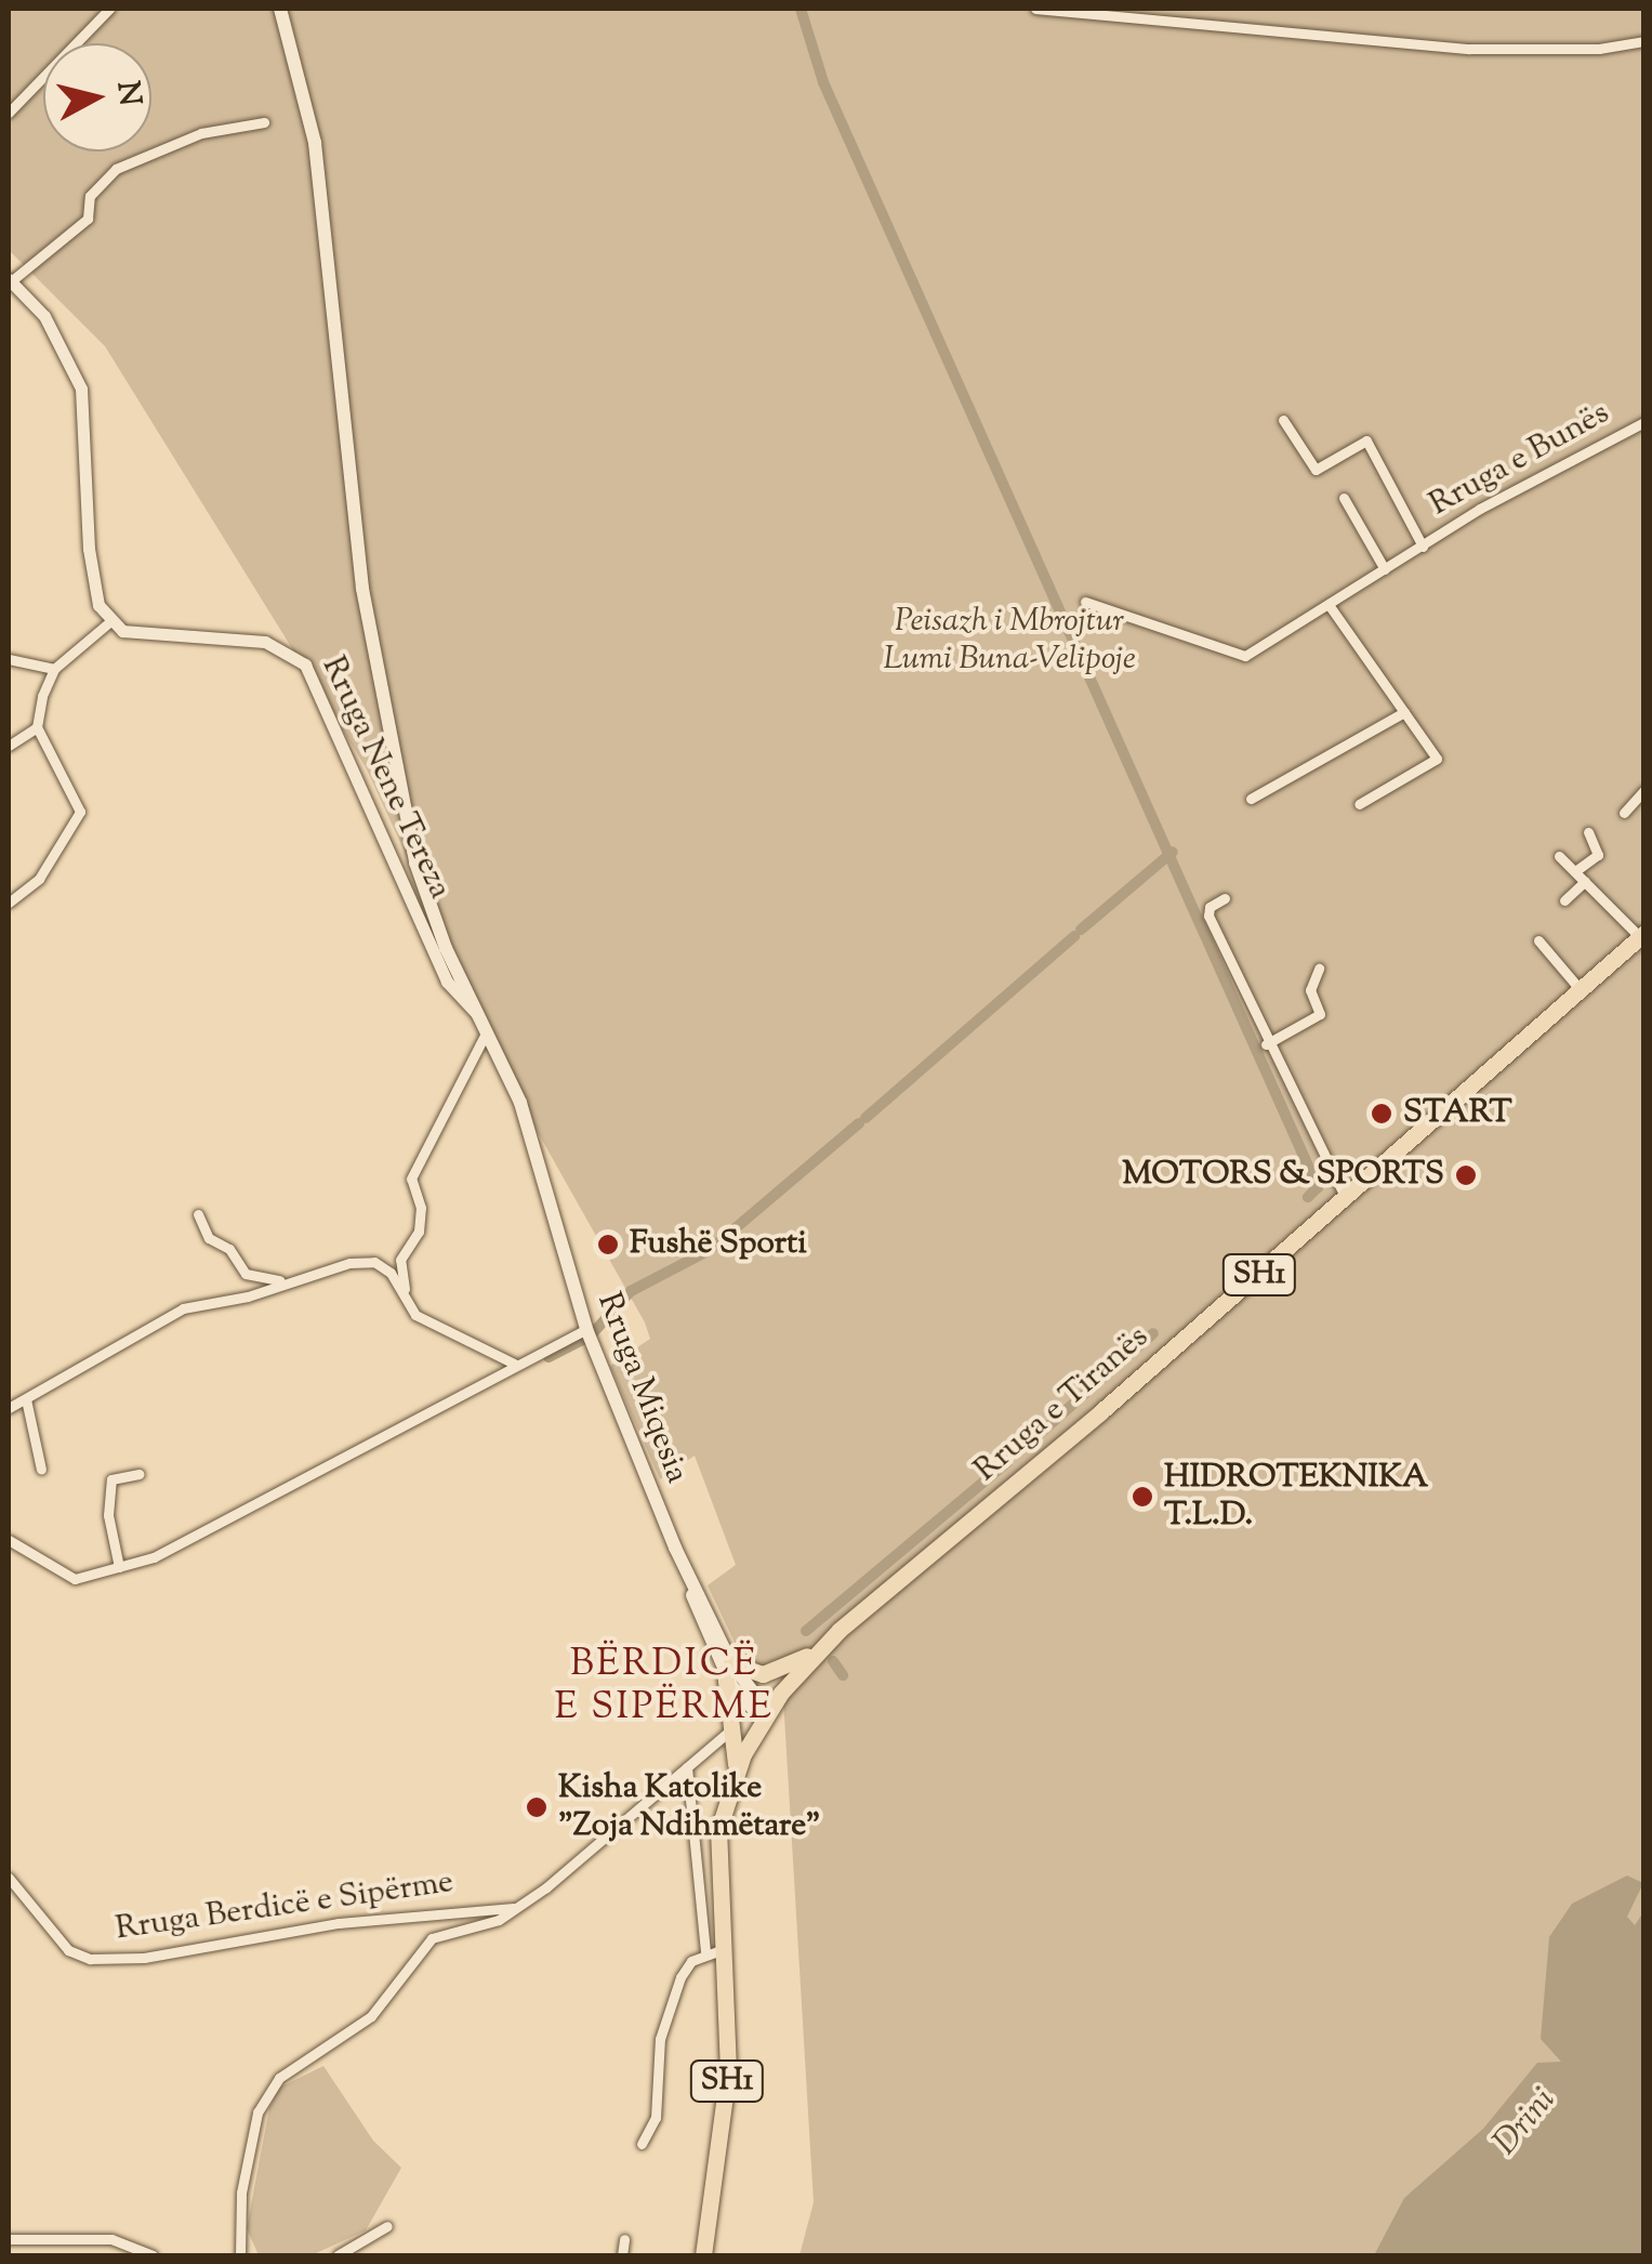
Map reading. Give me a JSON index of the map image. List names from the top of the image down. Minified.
{"streets":{"main road":["SH1","Rruga Miqesia","Rruga e Tiranës"],"street":["Rruga e Bunës","Rruga Nene Tereza","Rruga Berdicë e Sipërme"]},"crossings":[["Rruga Nene Tereza","Rruga Miqesia"],["SH1","Rruga Miqesia"],["SH1","Rruga e Tiranës"]],"districts":["BËRDICË E SIPËRME"],"water":["Drini"],"parks":["Peisazh i Mbrojtur Lumi Buna-Velipoje"],"places":["START","MOTORS & SPORTS","Fushë Sporti","HIDROTEKNIKA T.L.D.","Kisha Katolike \"Zoja Ndihmëtare\""],"north":"right"}
